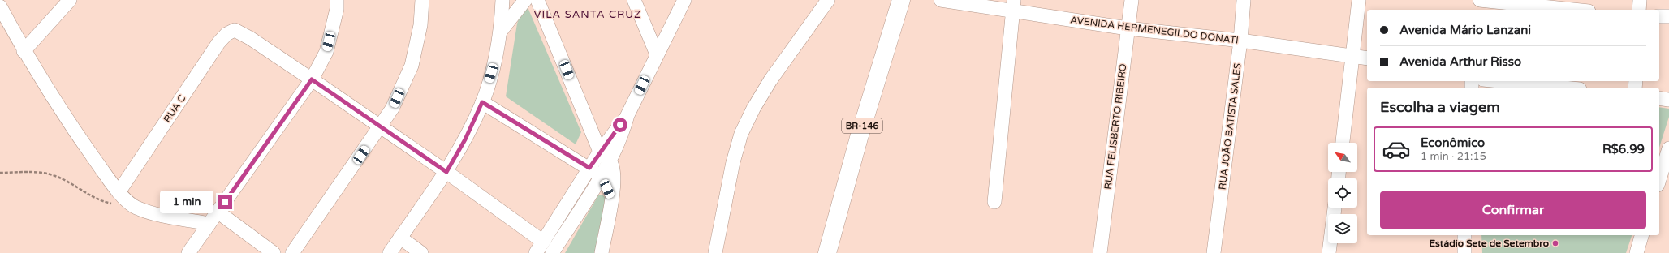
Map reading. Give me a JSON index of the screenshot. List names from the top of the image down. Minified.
{"streets":{"main road":["BR-146"],"street":["AVENIDA HERMENEGILDO DONATI","RUA C","RUA FELISBERTO RIBEIRO","RUA JOÃO BATISTA SALES"]},"crossings":[["AVENIDA HERMENEGILDO DONATI","RUA FELISBERTO RIBEIRO"],["AVENIDA HERMENEGILDO DONATI","RUA JOÃO BATISTA SALES"]],"districts":["VILA SANTA CRUZ"],"places":["Estádio Sete de Setembro"],"north":"top left","page":{"banner":["Avenida Mário Lanzani","Avenida Arthur Risso"],"heading":"Escolha a viagem","list":[{"name":"Econômico","note":"1 min · 21:15","value":"R$6.99"}],"buttons":"Confirmar","bubble":"1 min"}}
